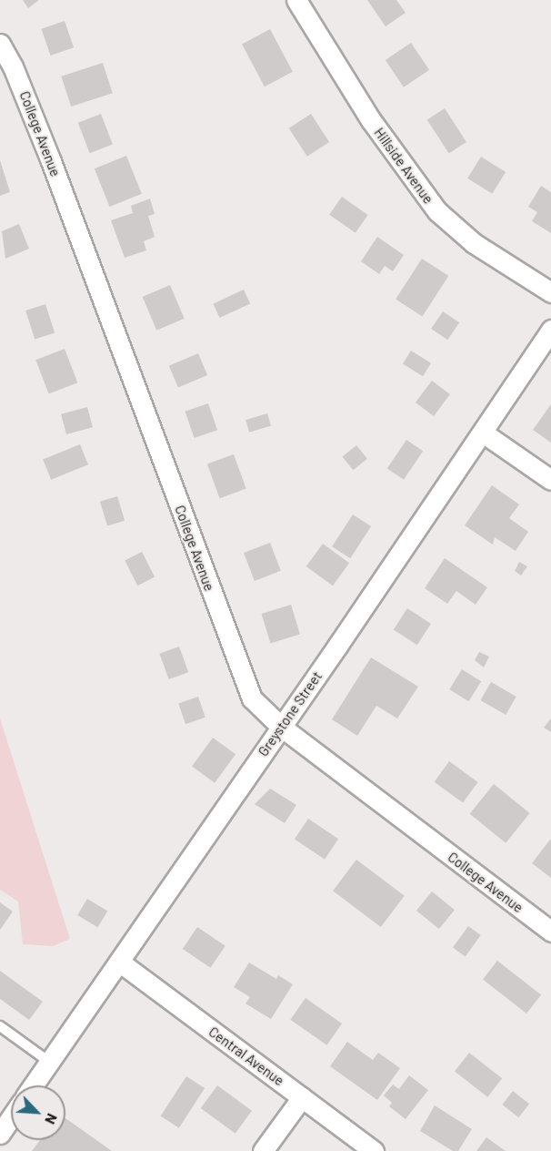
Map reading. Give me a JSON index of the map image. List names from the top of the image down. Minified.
{"streets":{"street":["College Avenue","Hillside Avenue","Greystone Street","Central Avenue"]},"crossings":[["College Avenue","Greystone Street"],["Greystone Street","Central Avenue"]],"north":"bottom right"}
